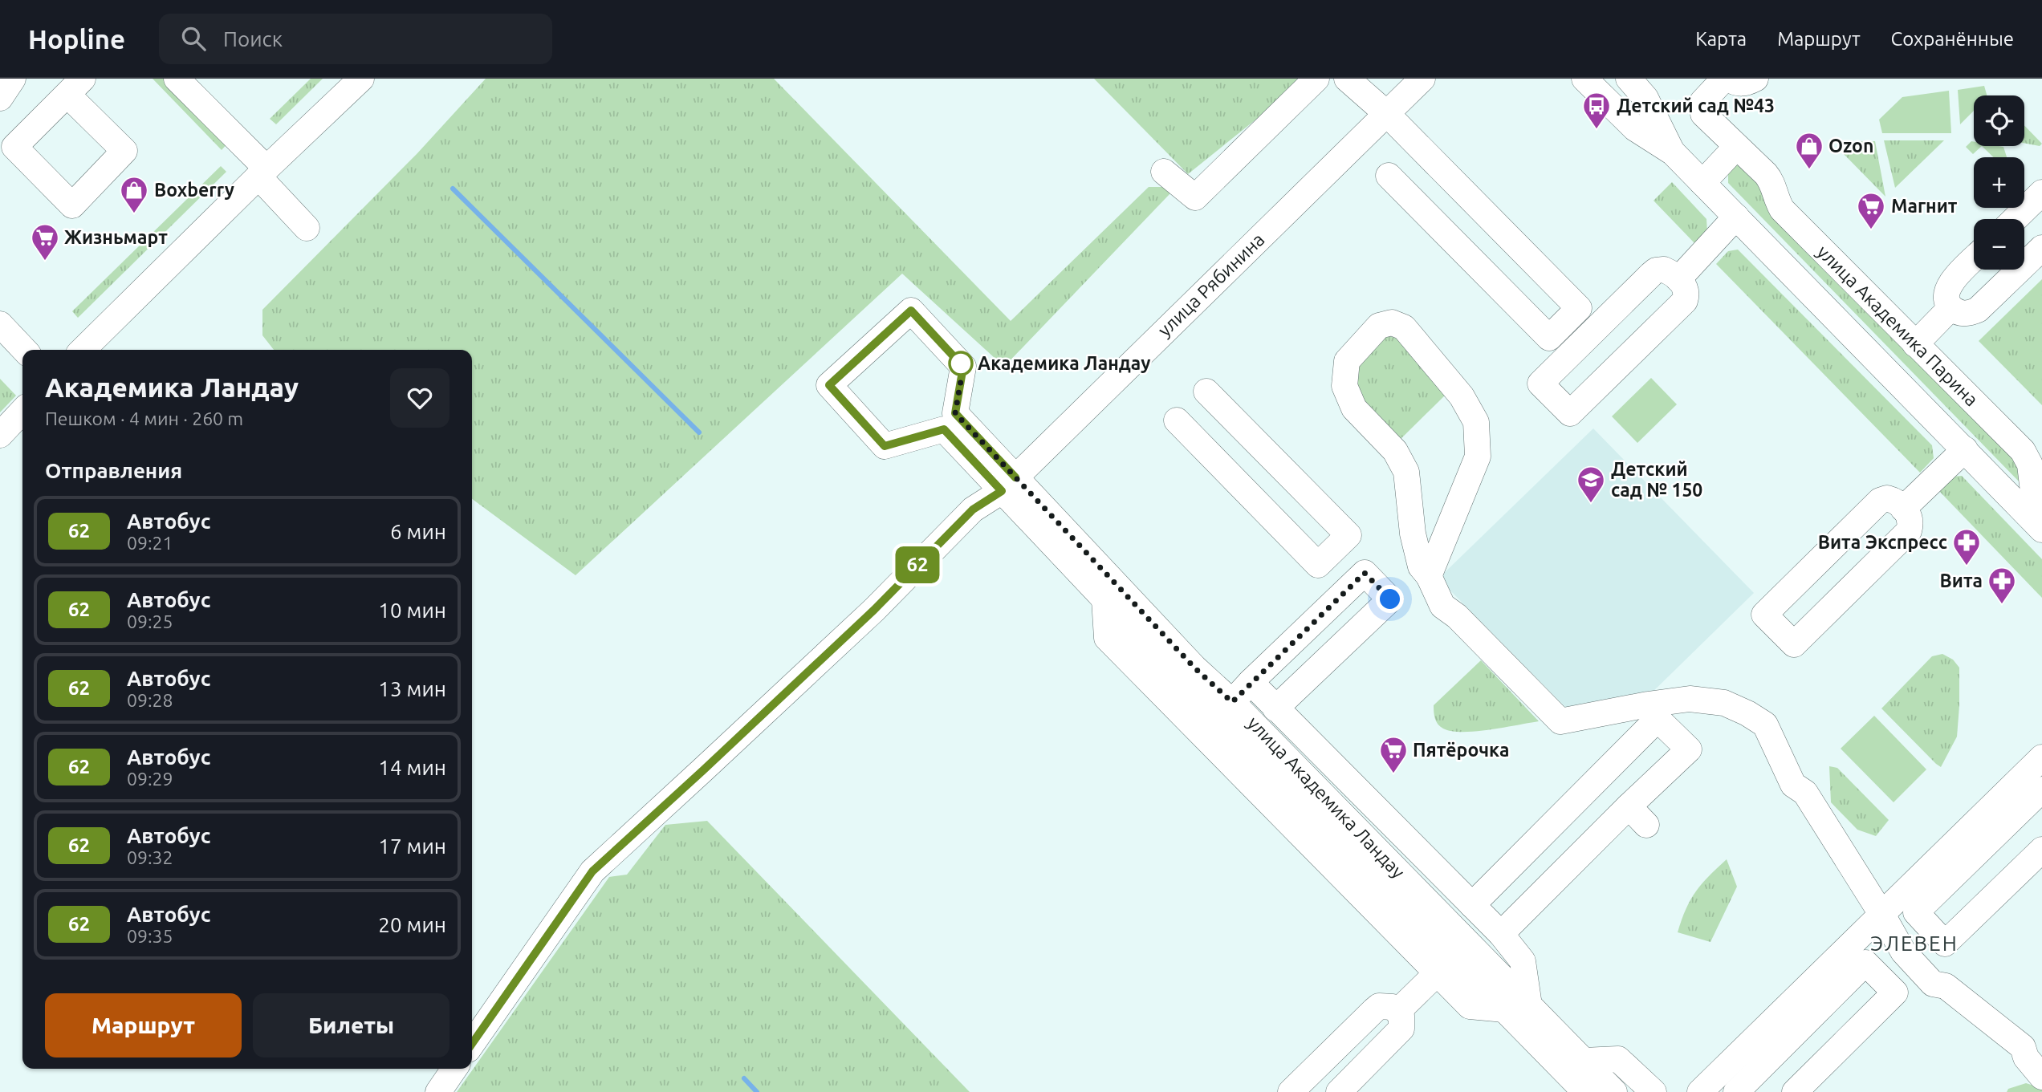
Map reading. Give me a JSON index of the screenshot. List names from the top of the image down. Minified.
{"streets":{"street":["улица Рябинина","улица Академика Парина","улица Академика Ландау"]},"crossings":[["улица Рябинина","улица Академика Ландау"]],"districts":["ЭЛЕВЕН"],"places":{"bus stop":["Детский сад №43"],"shop":["Ozon","Boxberry"],"supermarket":["Магнит","Жизньмарт","Пятёрочка"],"other":["Академика Ландау"],"school or university":["Детский сад № 150"],"pharmacy":["Вита Экспресс","Вита"]},"lines":["bus line 62"],"page":{"header":"Hopline","search":"Поиск","nav":["Карта","Маршрут","Сохранённые"],"on_map":"62","map_buttons":["+","−"],"heading":[["Академика Ландау","Пешком · 4 мин · 260 m"],"Отправления"],"list":[{"mark":"62","name":"Автобус","note":"09:21","value":"6 мин"},{"mark":"62","name":"Автобус","note":"09:25","value":"10 мин"},{"mark":"62","name":"Автобус","note":"09:28","value":"13 мин"},{"mark":"62","name":"Автобус","note":"09:29","value":"14 мин"},{"mark":"62","name":"Автобус","note":"09:32","value":"17 мин"},{"mark":"62","name":"Автобус","note":"09:35","value":"20 мин"}],"buttons":["Маршрут","Билеты"]}}
